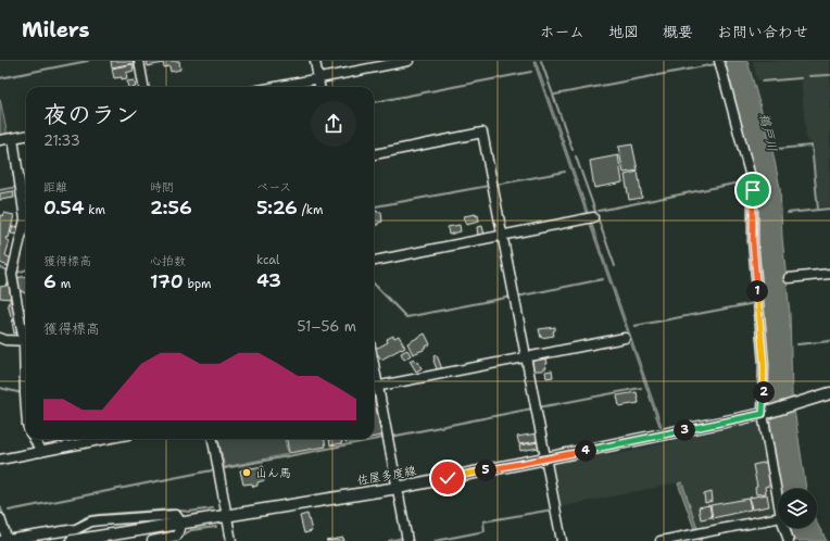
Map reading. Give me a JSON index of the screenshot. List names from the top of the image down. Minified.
{"streets":{"main road":["佐屋多度線"]},"water":["鵜戸川"],"places":["山ん馬"],"page":{"header":"Milers","nav":["ホーム","地図","概要","お問い合わせ"],"heading":["夜のラン","21:33"],"stats":[["距離","0.54 km"],["時間","2:56"],["ペース","5:26 /km"],["獲得標高","6 m"],["心拍数","170 bpm"],["kcal","43"]],"pins":["1","2","3","4","5"],"chart":["獲得標高","51–56 m"]}}
